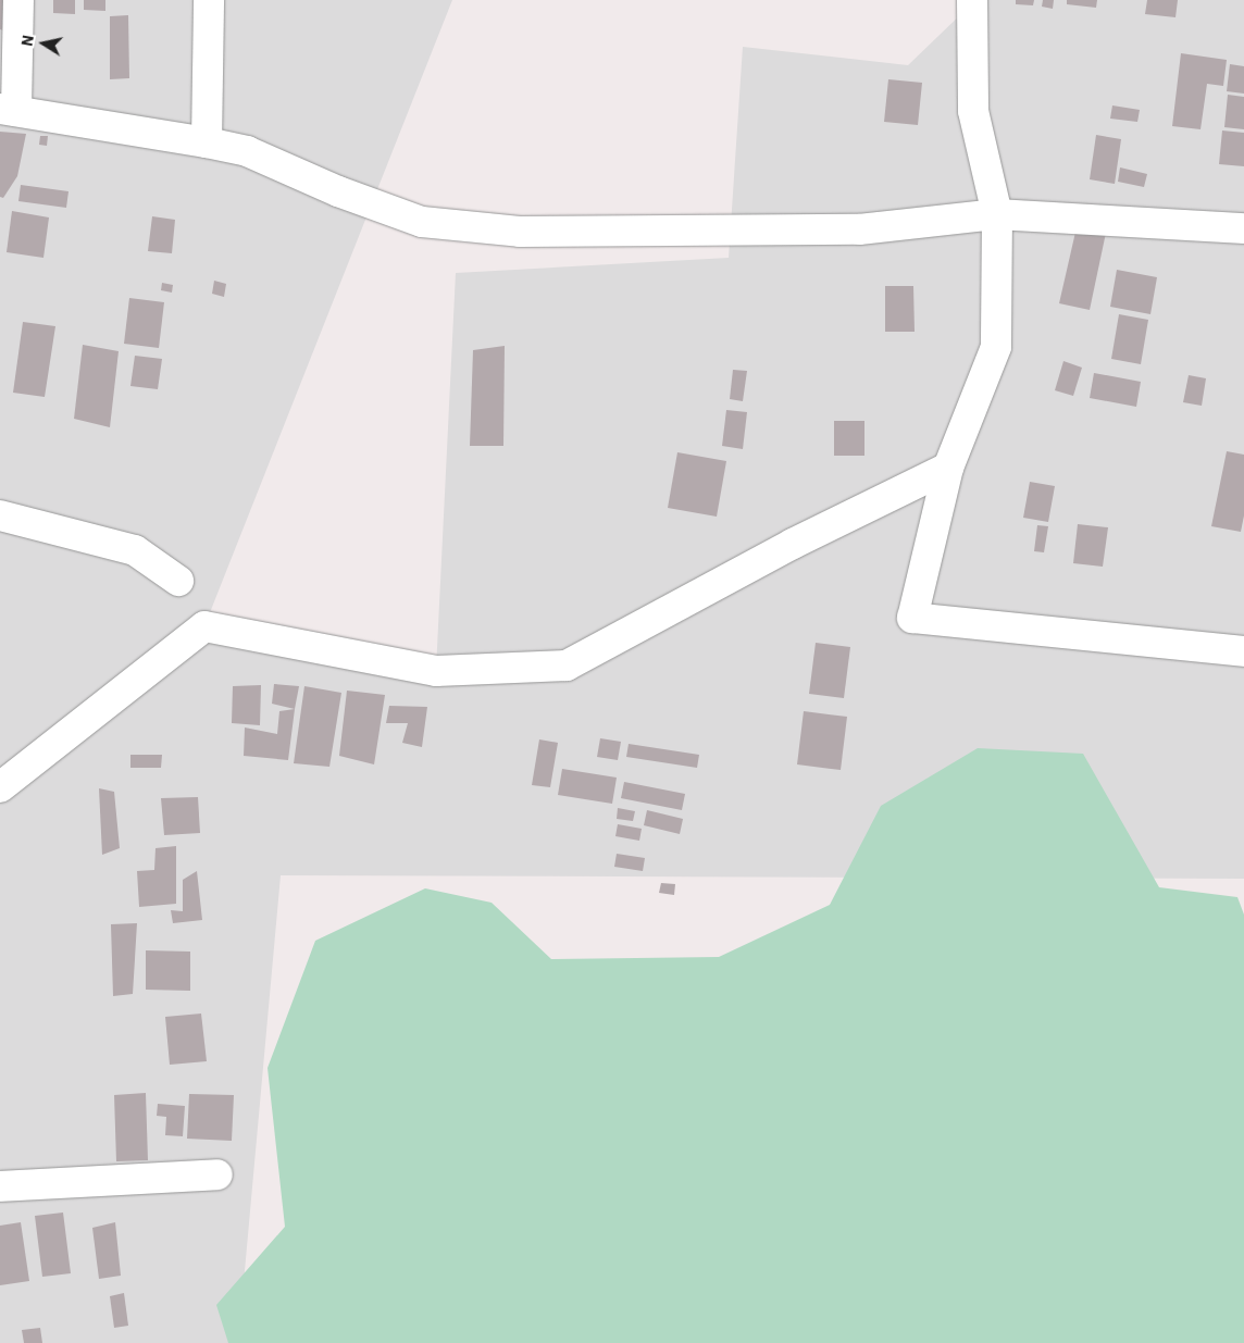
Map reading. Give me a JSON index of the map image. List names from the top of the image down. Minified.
{"north":"left"}
